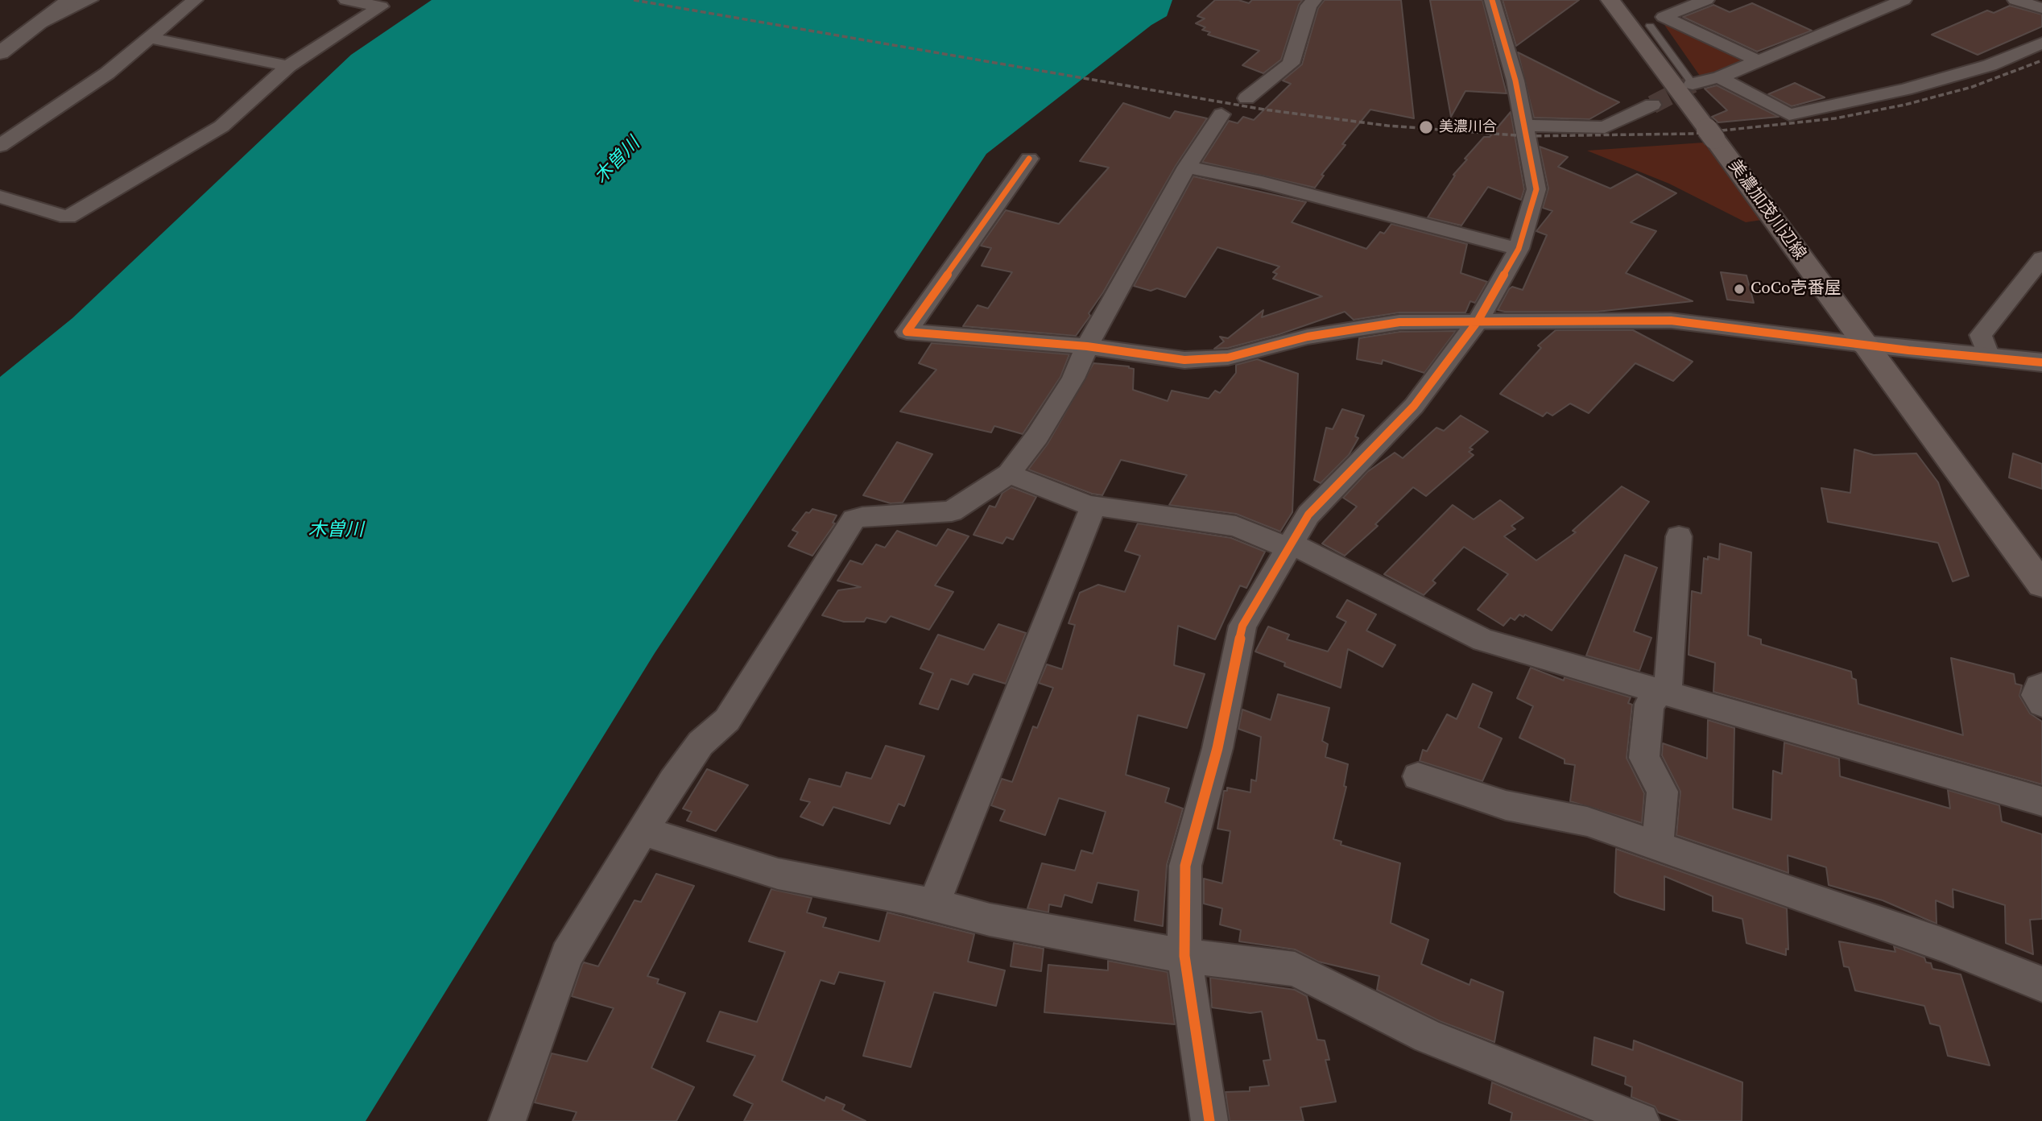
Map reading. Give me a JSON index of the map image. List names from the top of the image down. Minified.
{"streets":{"main road":["美濃加茂川辺線"]},"water":["木曽川"],"places":["美濃川合","CoCo壱番屋"]}
